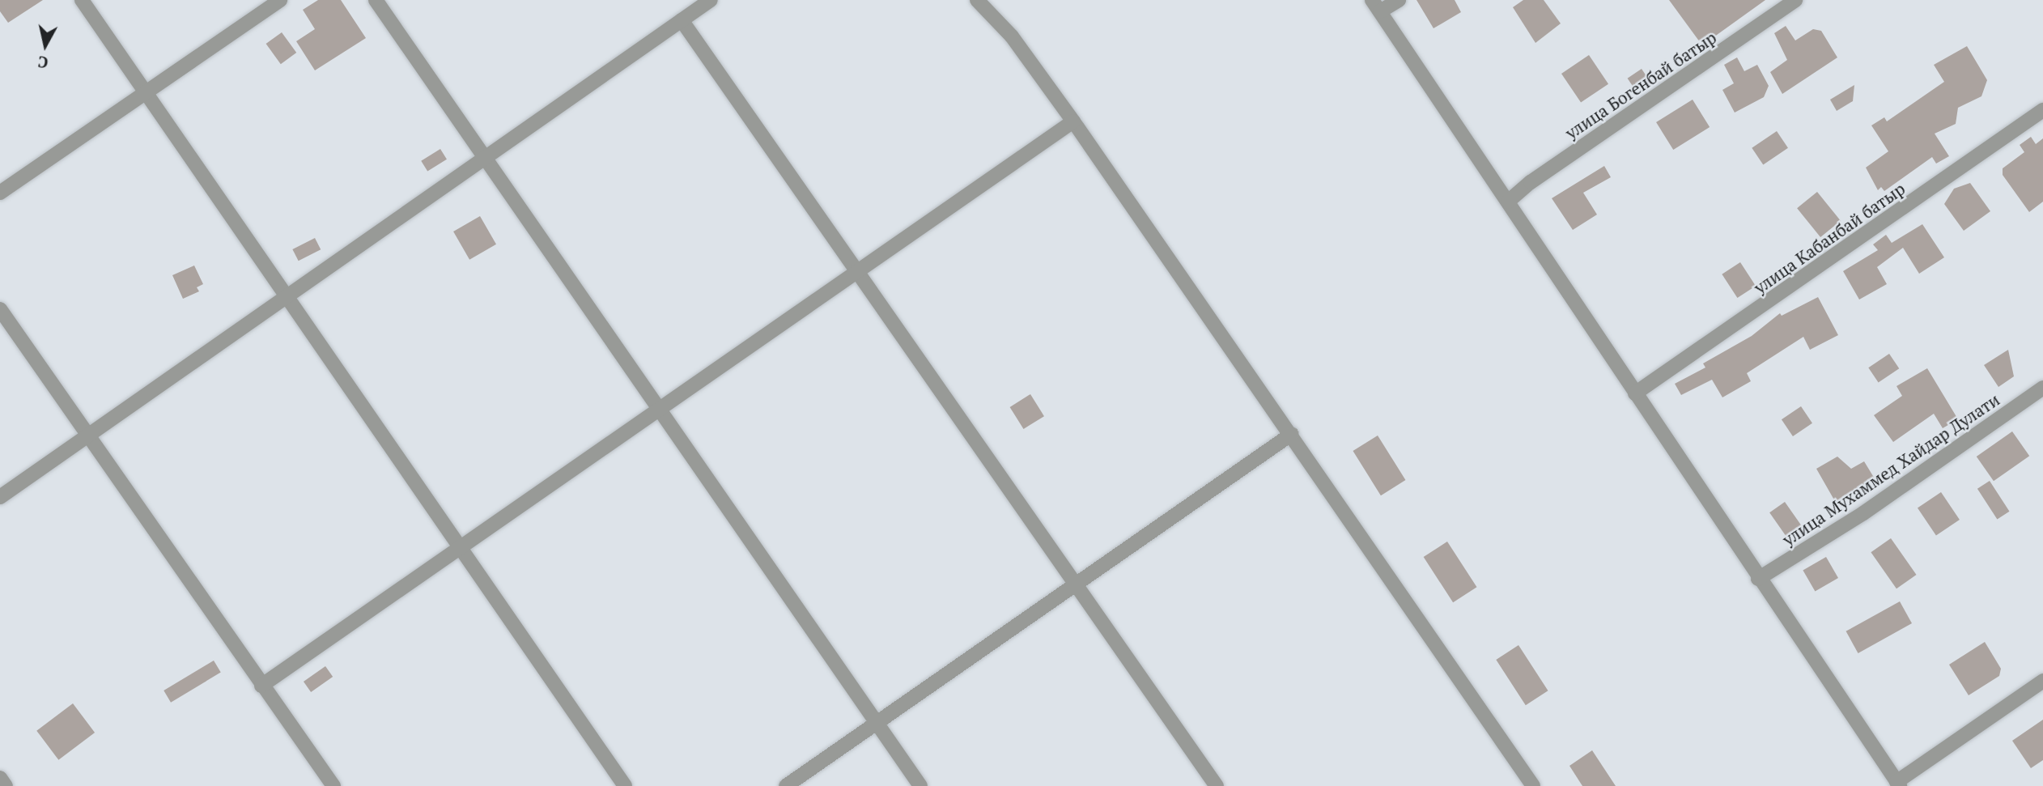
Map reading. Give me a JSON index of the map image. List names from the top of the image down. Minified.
{"streets":{"street":["улица Богенбай батыр","улица Кабанбай батыр","улица Мухаммед Хайдар Дулати"]},"north":"bottom"}
